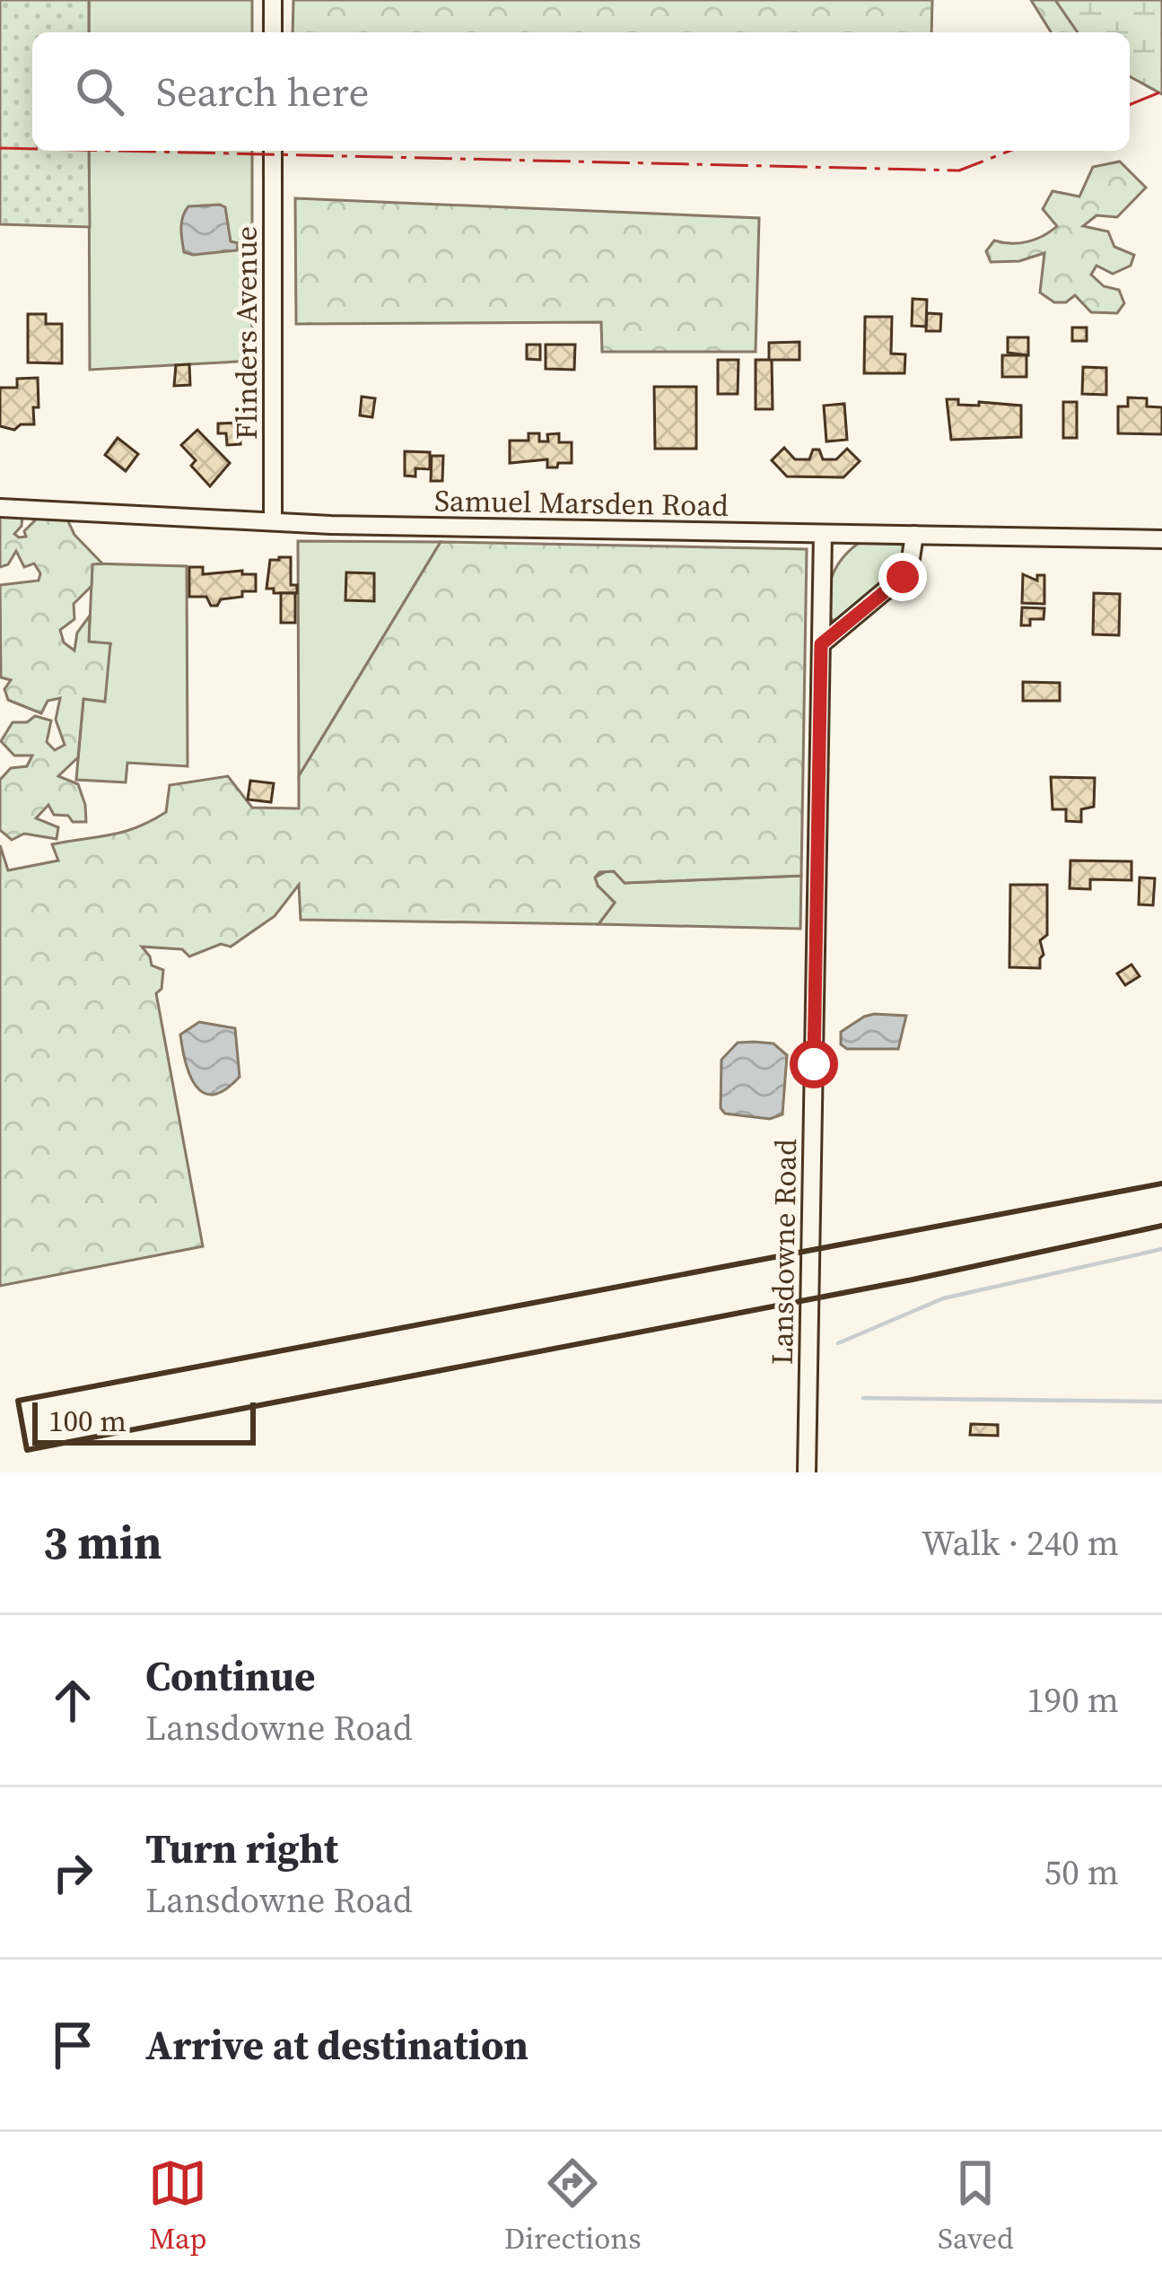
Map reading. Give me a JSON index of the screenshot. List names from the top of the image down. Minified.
{"streets":{"street":["Flinders Avenue","Samuel Marsden Road","Lansdowne Road"]},"crossings":[["Flinders Avenue","Samuel Marsden Road"],["Samuel Marsden Road","Lansdowne Road"]],"scale_bar":"100 m","page":{"search":"Search here","scale":"100 m","heading":["3 min","Walk · 240 m"],"list":[["Continue","Lansdowne Road","190 m"],["Turn right","Lansdowne Road","50 m"],"Arrive at destination"],"nav":["Map","Directions","Saved"]}}
